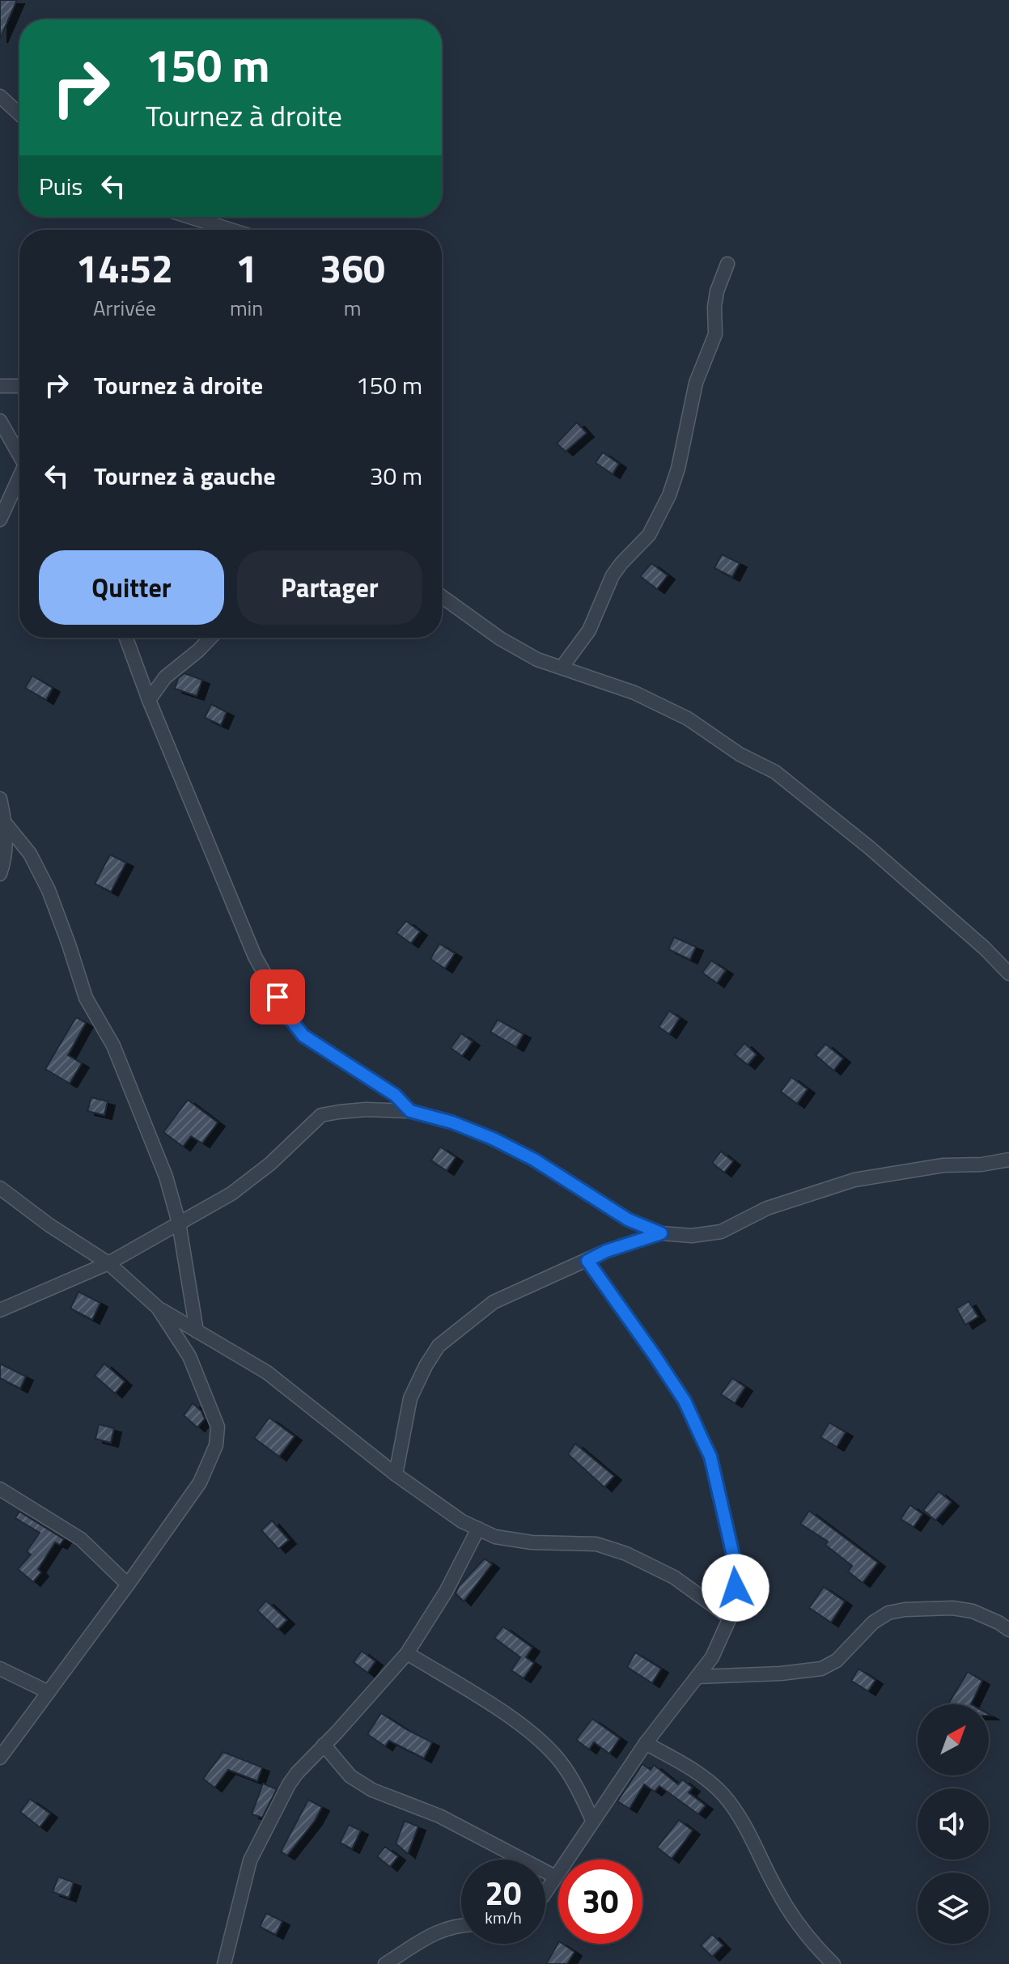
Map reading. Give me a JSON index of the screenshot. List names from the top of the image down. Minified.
{"north":"top right","page":{"turn":["150 m","Tournez à droite"],"then":"Puis","eta":["14:52","Arrivée","1","min","360","m"],"list":[{"name":"Tournez à droite","value":"150 m"},{"name":"Tournez à gauche","value":"30 m"}],"buttons":["Quitter","Partager"],"speed":"20 km/h","limit":"30"}}
